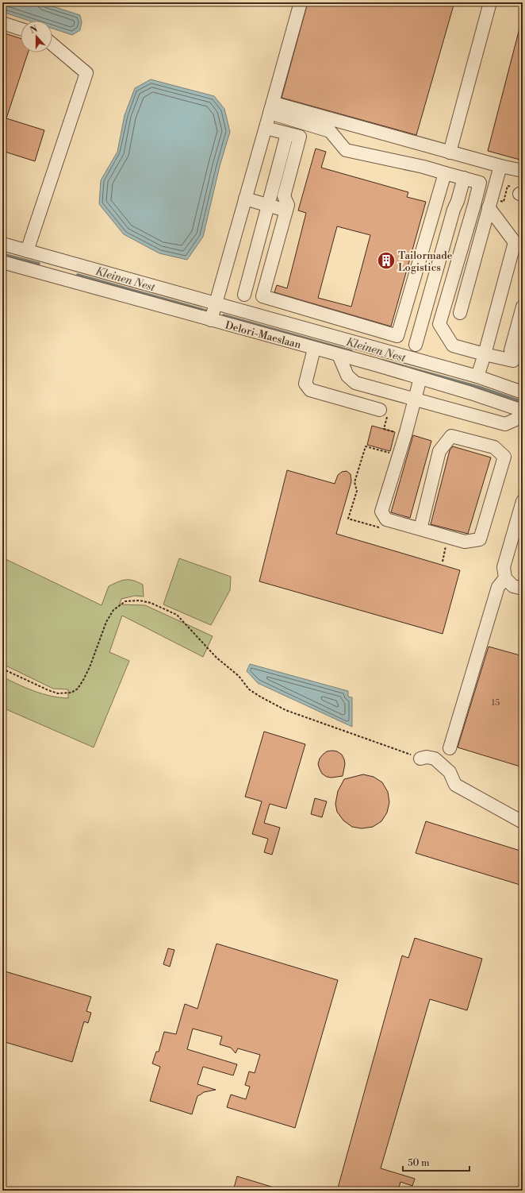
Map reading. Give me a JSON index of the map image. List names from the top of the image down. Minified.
{"streets":{"street":["Delori-Maeslaan"]},"water":["Kleinen Nest"],"places":{"building":["Tailormade Logistics"]},"house_numbers":["15"],"scale_bar":"50 m","north":"top"}
